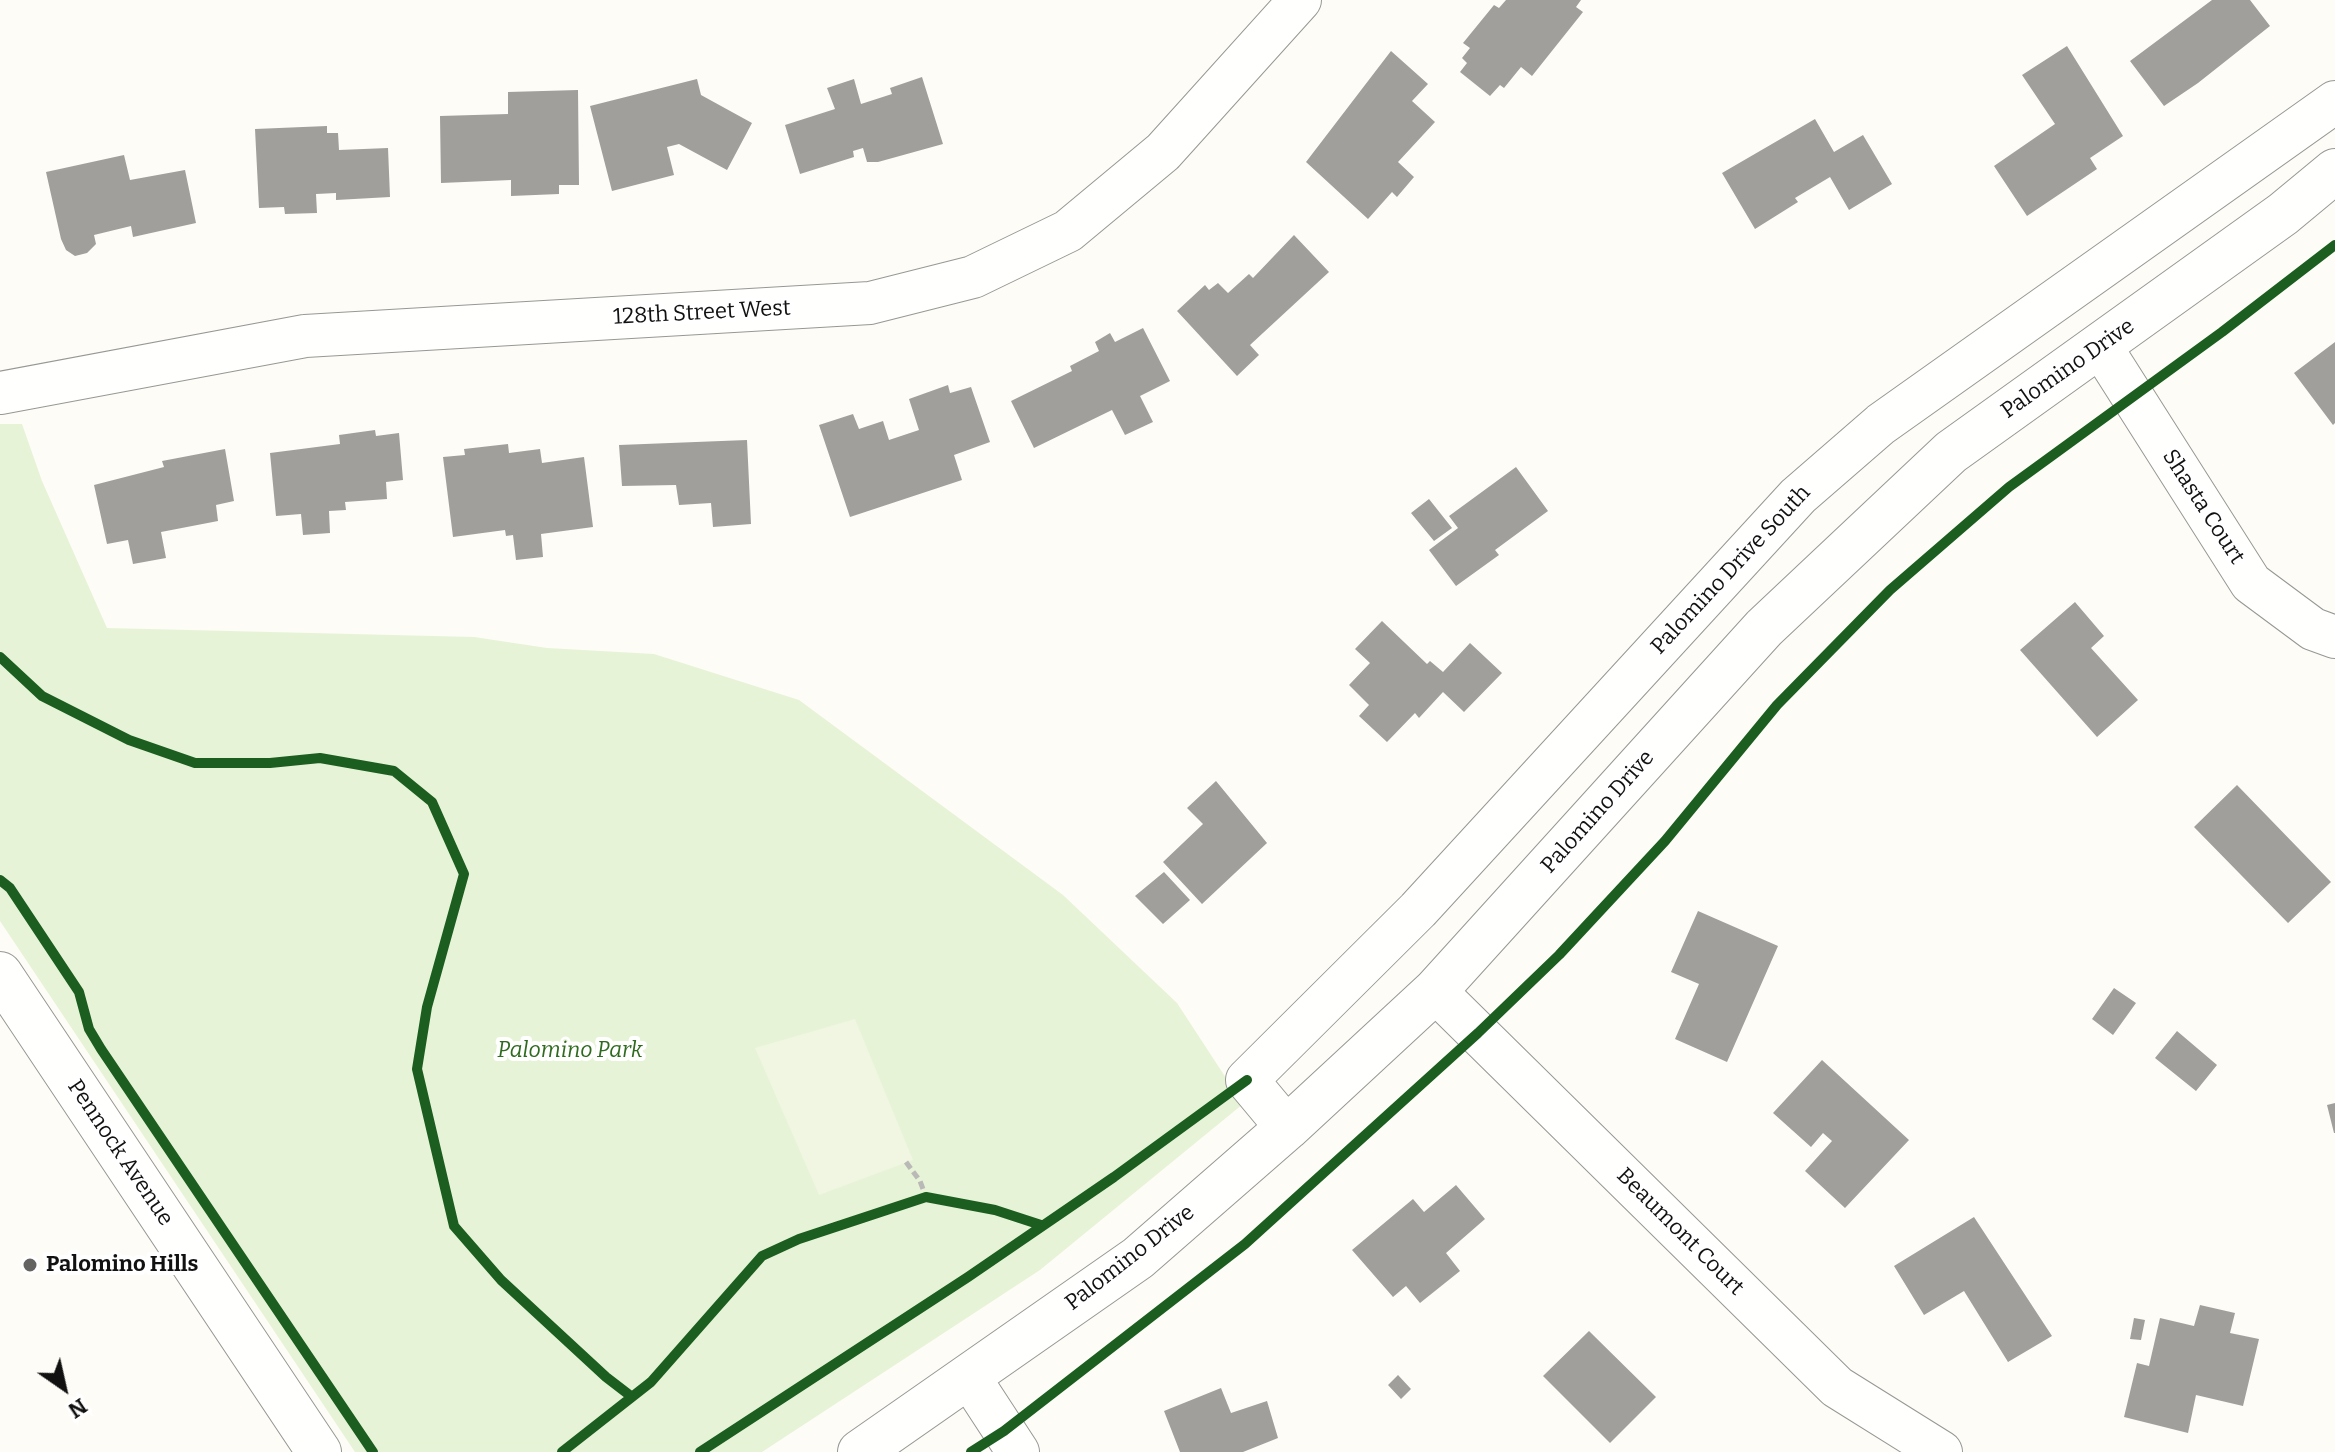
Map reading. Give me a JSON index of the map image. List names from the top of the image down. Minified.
{"streets":{"street":["128th Street West","Palomino Drive","Shasta Court","Palomino Drive South","Pennock Avenue","Beaumont Court"]},"crossings":[["Palomino Drive","Shasta Court"],["Palomino Drive","Palomino Drive South"],["Palomino Drive","Beaumont Court"]],"parks":["Palomino Park"],"places":["Palomino Hills"],"north":"bottom right"}
